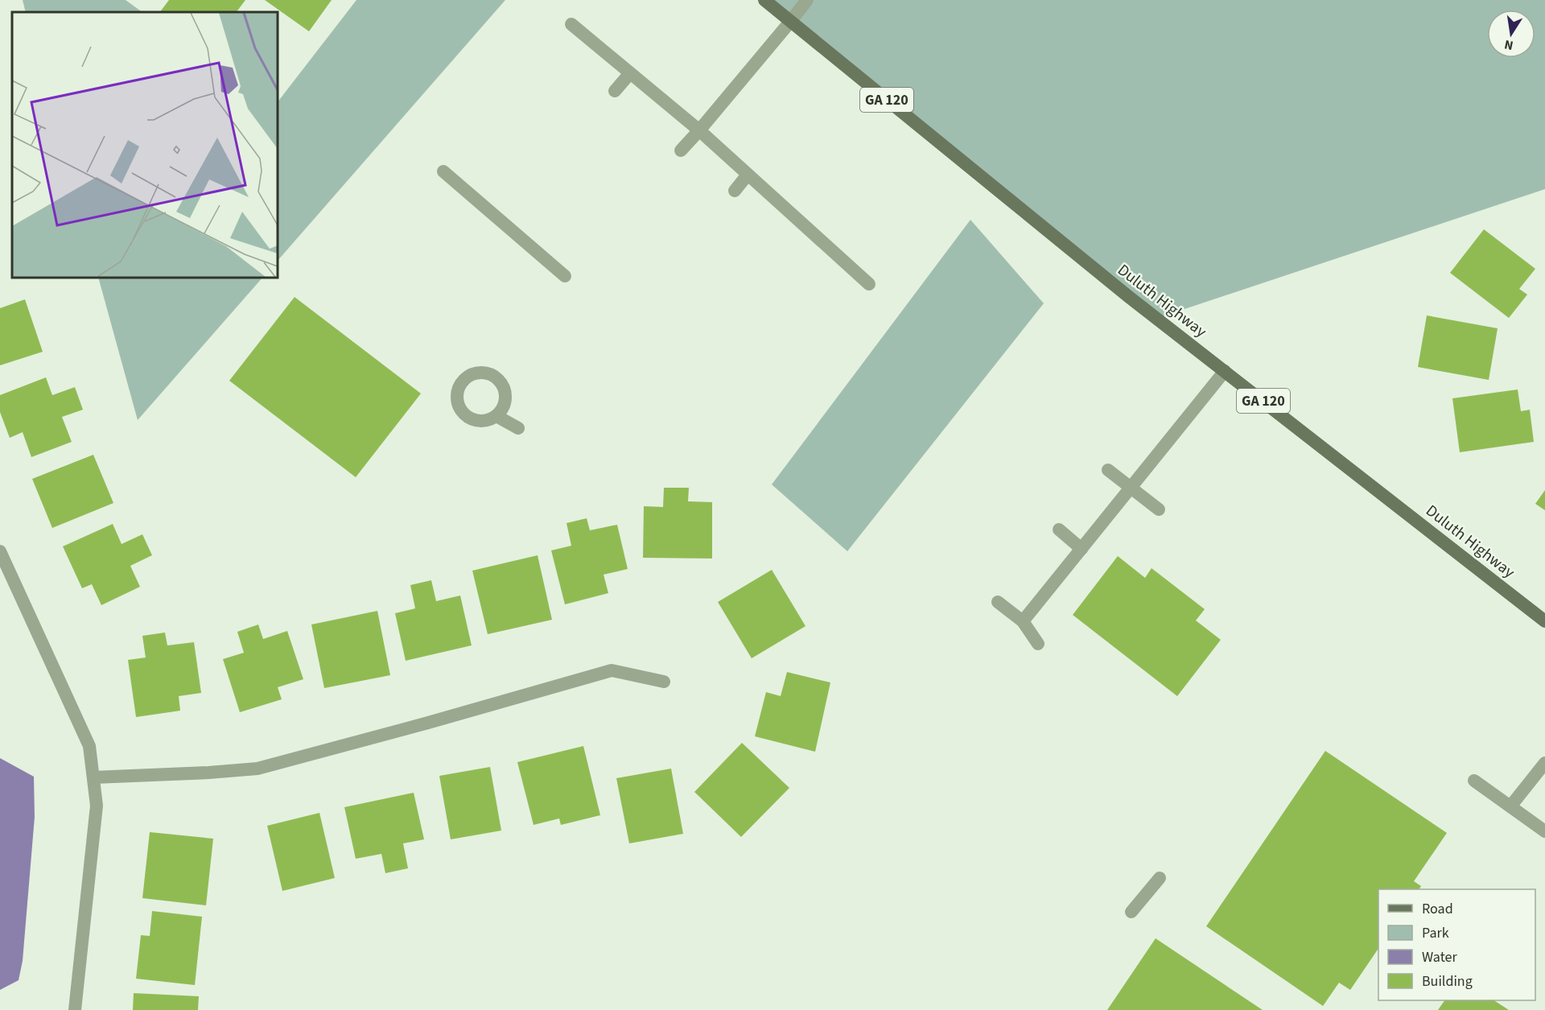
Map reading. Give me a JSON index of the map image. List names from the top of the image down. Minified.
{"streets":{"main road":["GA 120","Duluth Highway"]},"legend":["Road","Park","Water","Building"],"north":"bottom"}
